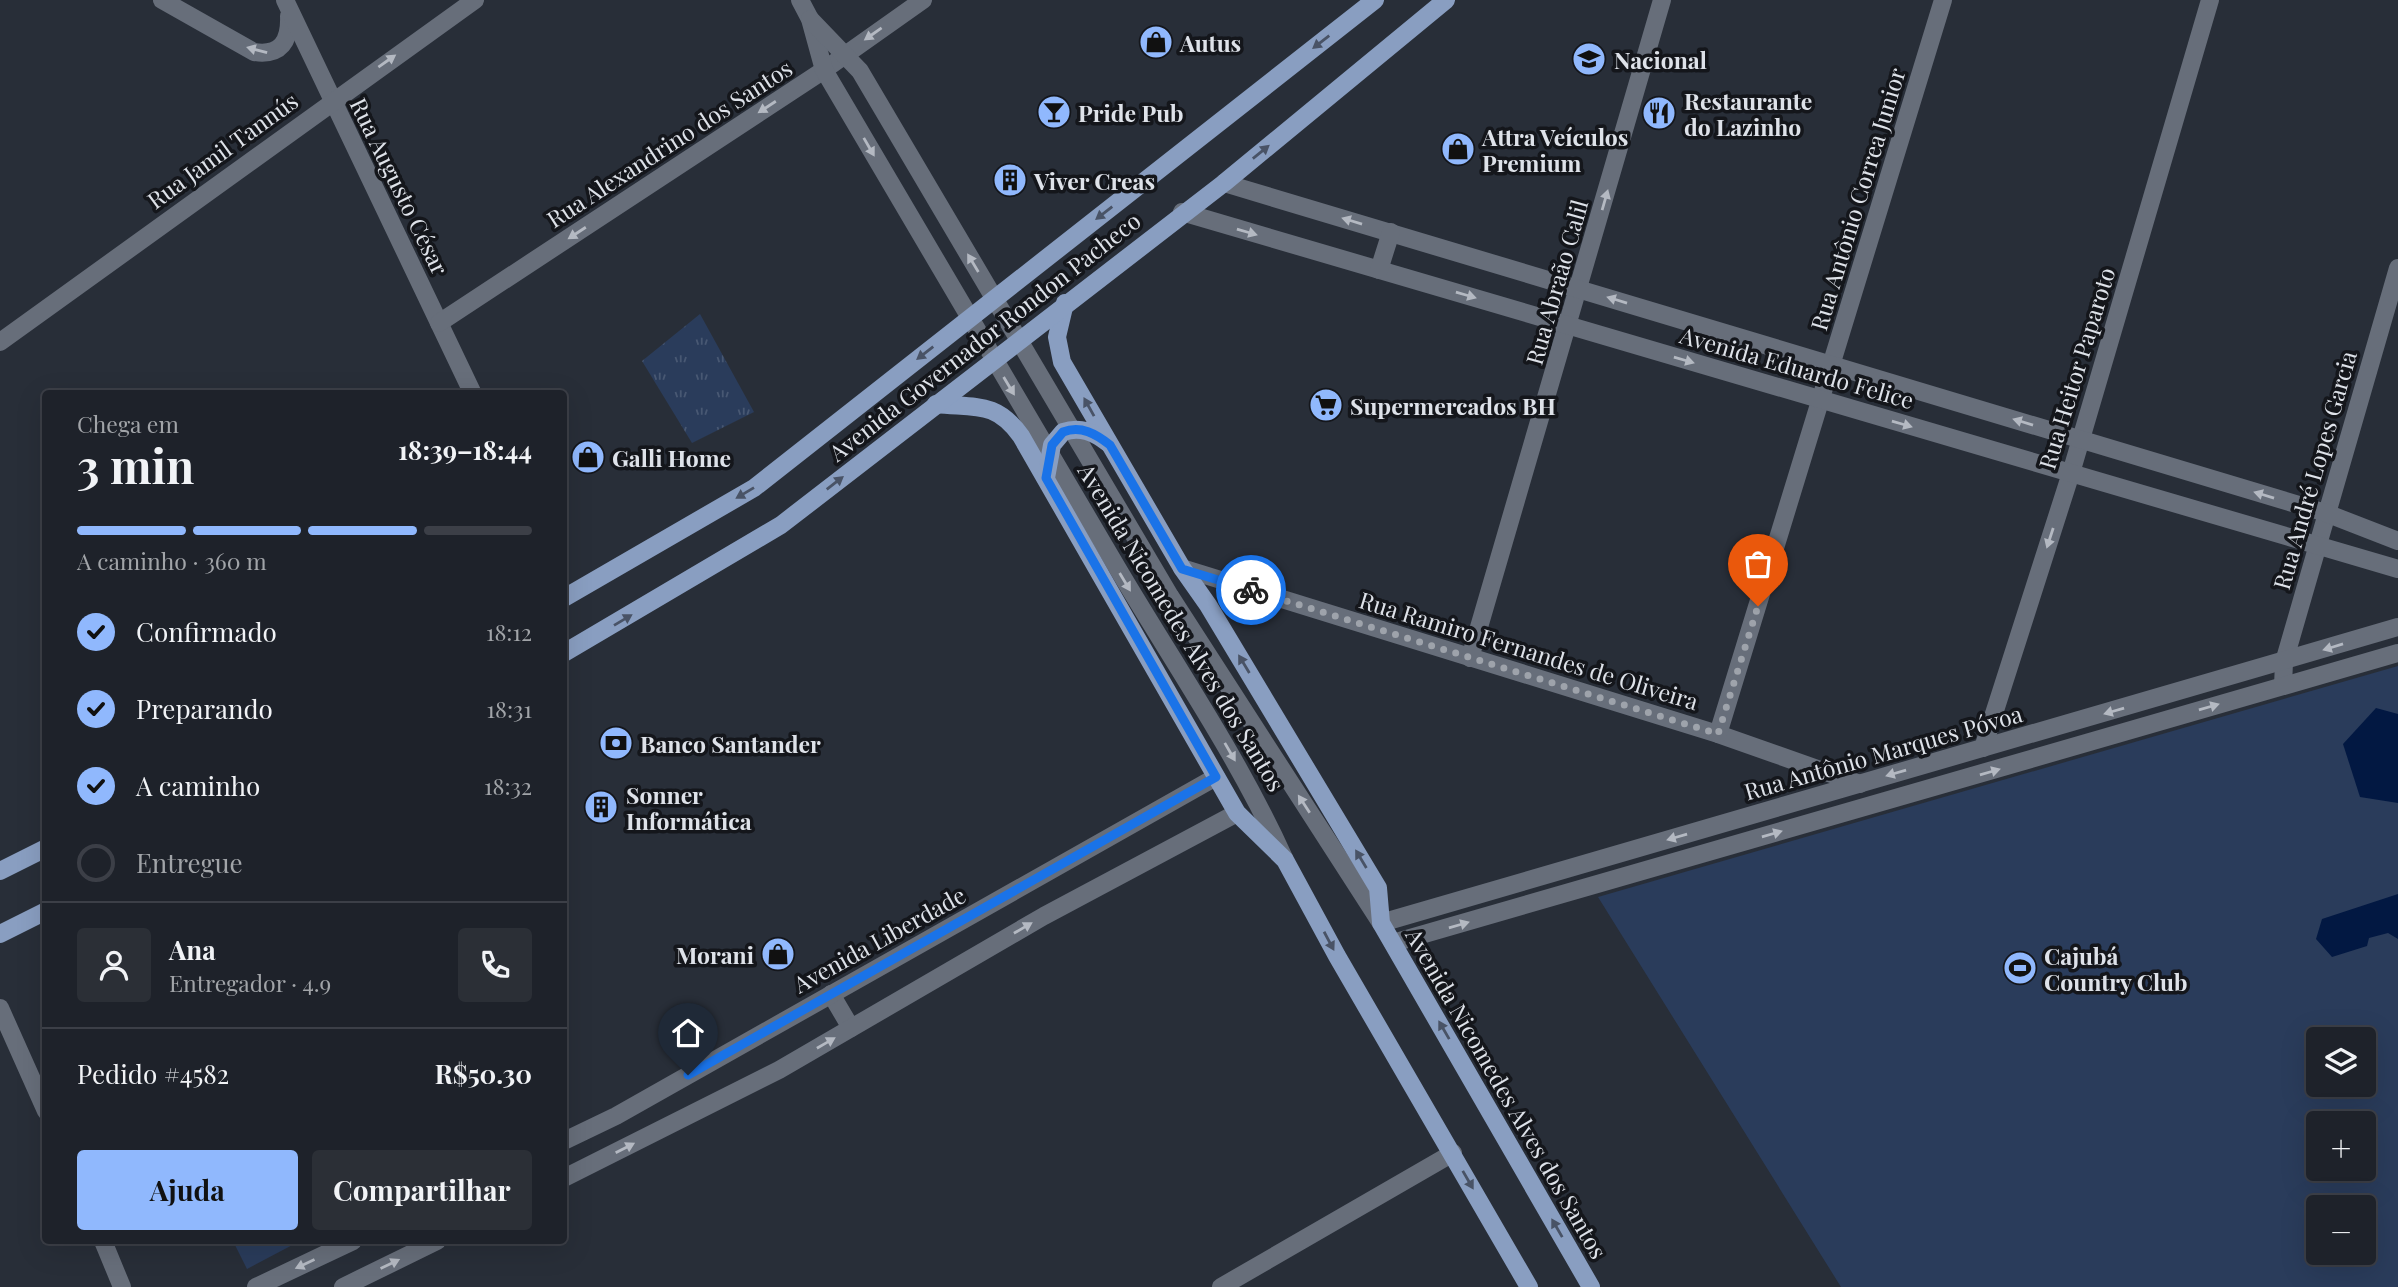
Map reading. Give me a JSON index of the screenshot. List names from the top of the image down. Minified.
{"streets":{"main road":["Avenida Governador Rondon Pacheco","Avenida Nicomedes Alves dos Santos"],"street":["Rua Alexandrino dos Santos","Rua Jamil Tannús","Rua Augusto César","Rua Antônio Correa Junior","Rua Abraão Calil","Avenida Eduardo Felice","Rua Heitor Paparoto","Rua André Lopes Garcia","Rua Ramiro Fernandes de Oliveira","Rua Antônio Marques Póvoa","Avenida Liberdade"]},"crossings":[["Rua Alexandrino dos Santos","Rua Augusto César"],["Rua Alexandrino dos Santos","Avenida Nicomedes Alves dos Santos"],["Rua Jamil Tannús","Rua Augusto César"],["Rua Antônio Correa Junior","Avenida Eduardo Felice"],["Rua Antônio Correa Junior","Rua Ramiro Fernandes de Oliveira"],["Rua Abraão Calil","Avenida Eduardo Felice"],["Rua Abraão Calil","Rua Ramiro Fernandes de Oliveira"],["Avenida Governador Rondon Pacheco","Avenida Eduardo Felice"],["Avenida Governador Rondon Pacheco","Avenida Nicomedes Alves dos Santos"],["Avenida Eduardo Felice","Rua Heitor Paparoto"],["Avenida Eduardo Felice","Rua André Lopes Garcia"],["Rua Heitor Paparoto","Rua Antônio Marques Póvoa"],["Rua André Lopes Garcia","Rua Antônio Marques Póvoa"],["Avenida Nicomedes Alves dos Santos","Rua Ramiro Fernandes de Oliveira"],["Avenida Nicomedes Alves dos Santos","Rua Antônio Marques Póvoa"],["Avenida Nicomedes Alves dos Santos","Avenida Liberdade"],["Rua Ramiro Fernandes de Oliveira","Rua Antônio Marques Póvoa"]],"one_way":["Rua Alexandrino dos Santos","Rua Abraão Calil","Rua Heitor Paparoto"],"places":{"shop":["Autus","Attra Veículos Premium","Galli Home","Morani"],"school or university":["Nacional"],"bar":["Pride Pub"],"restaurant":["Restaurante do Lazinho"],"building":["Viver Creas","Sonner Informática"],"supermarket":["Supermercados BH"],"bank":["Banco Santander"],"sports":["Cajubá Country Club"]},"page":{"heading":["3 min","Chega em","18:39–18:44"],"panel":["Ana","Entregador · 4.9","Pedido #4582","R$50.30"],"bar":"A caminho · 360 m","list":[["Confirmado","18:12"],["Preparando","18:31"],["A caminho","18:32"],"Entregue"],"map_buttons":["+","−"],"buttons":["Ajuda","Compartilhar"]}}
